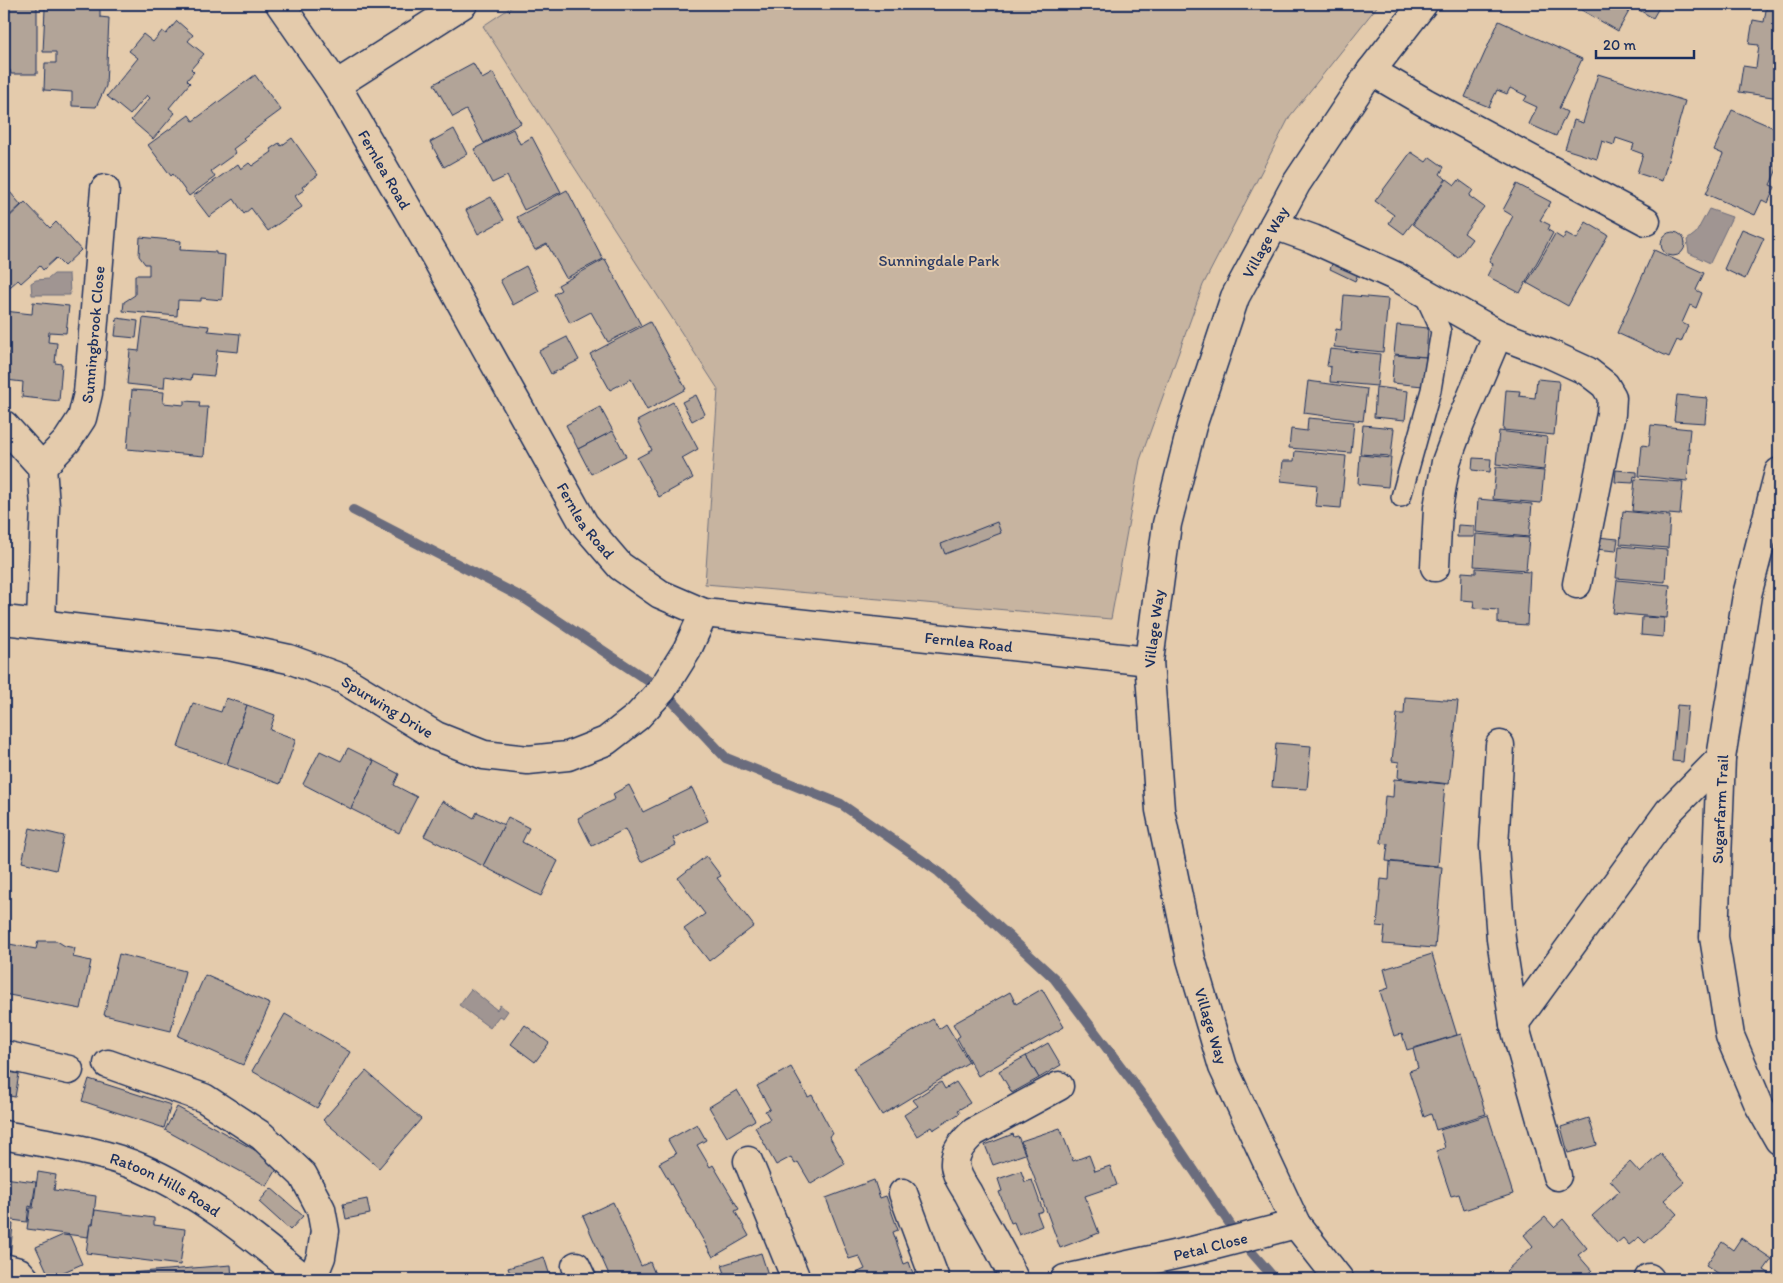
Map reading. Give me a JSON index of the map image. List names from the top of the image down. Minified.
{"streets":{"street":["Fernlea Road","Village Way","Sunningbrook Close","Spurwing Drive","Sugarfarm Trail","Ratoon Hills Road","Petal Close"]},"crossings":[["Fernlea Road","Village Way"],["Fernlea Road","Spurwing Drive"],["Village Way","Petal Close"]],"parks":["Sunningdale Park"],"scale_bar":"20 m"}
